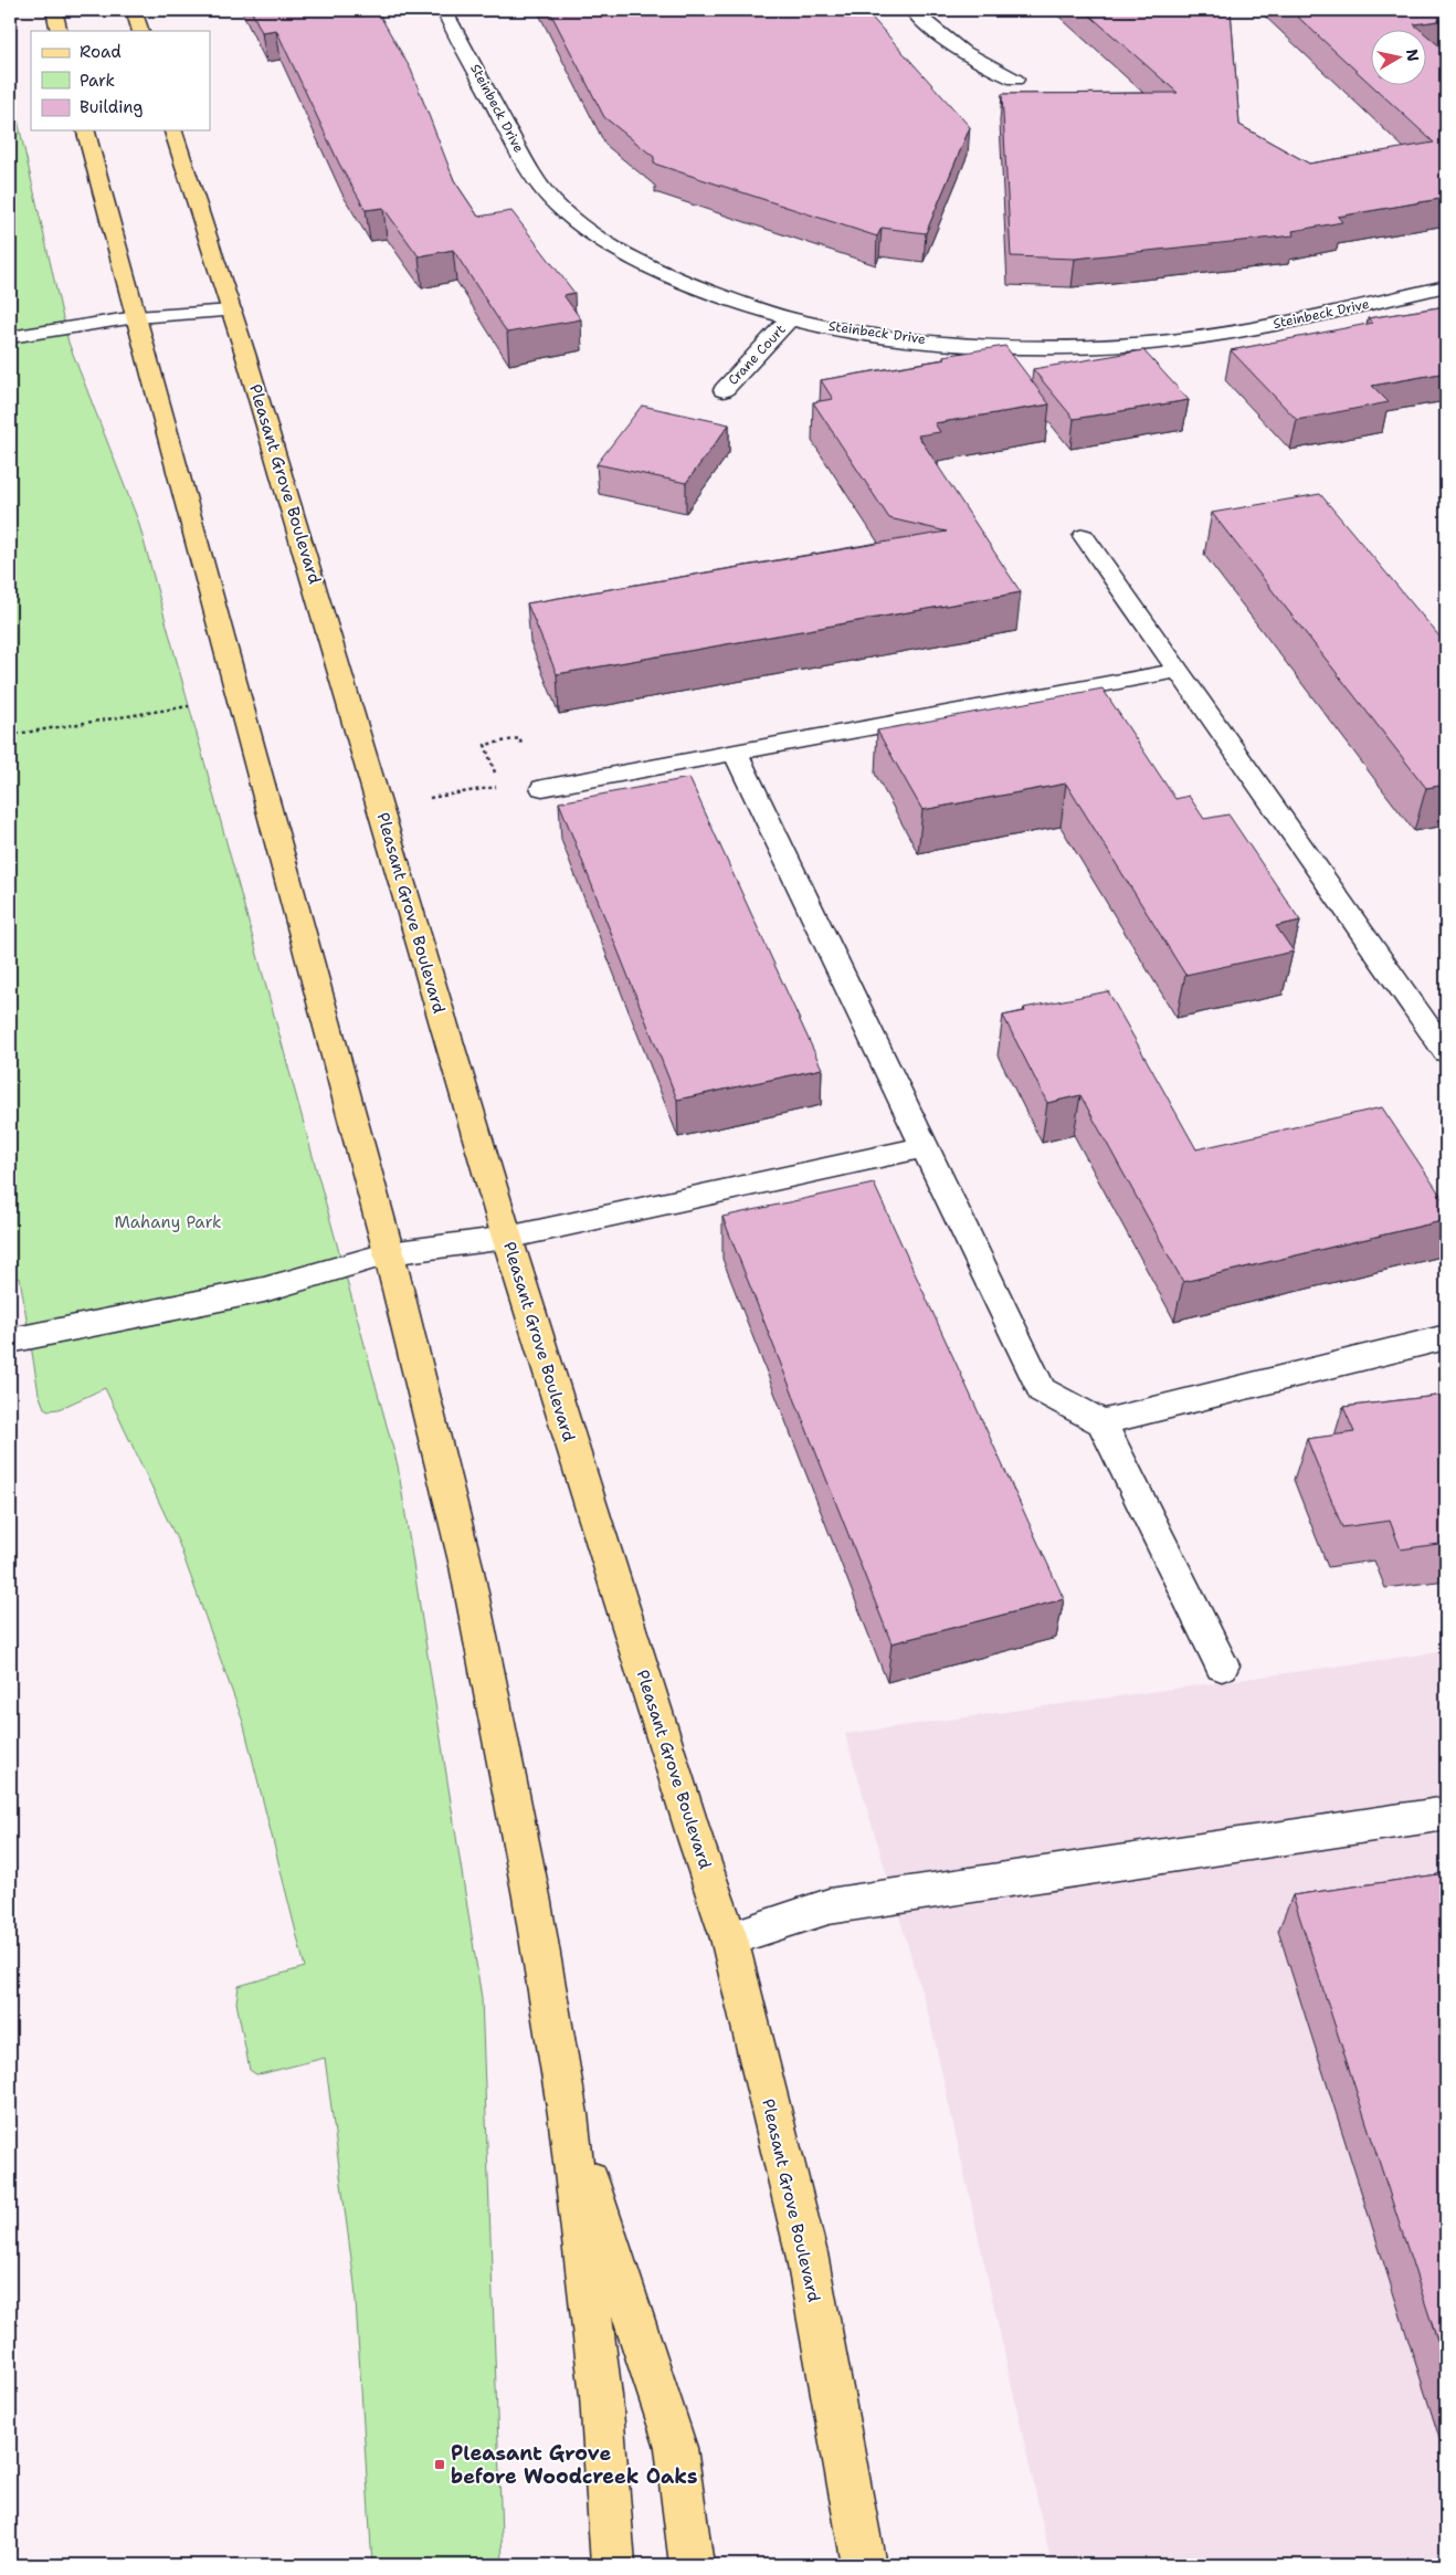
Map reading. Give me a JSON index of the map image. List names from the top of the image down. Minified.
{"streets":{"main road":["Pleasant Grove Boulevard"],"street":["Steinbeck Drive","Crane Court"]},"crossings":[["Steinbeck Drive","Crane Court"]],"parks":["Mahany Park"],"places":{"transit":["Pleasant Grove before Woodcreek Oaks"]},"legend":["Road","Park","Building"],"north":"right"}
